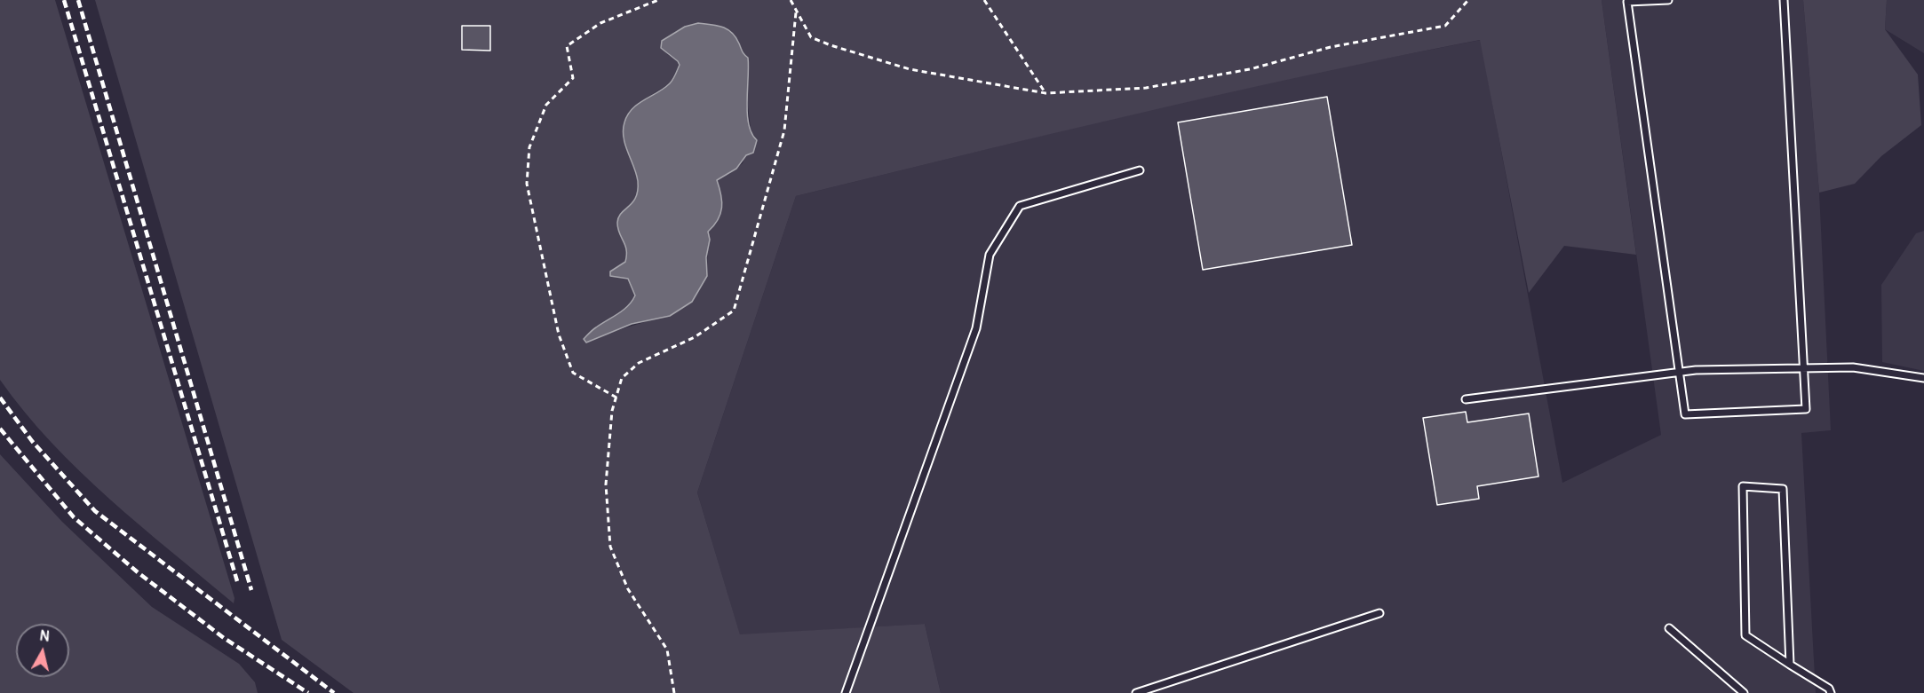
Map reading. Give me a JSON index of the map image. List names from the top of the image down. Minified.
{"north":"top"}
